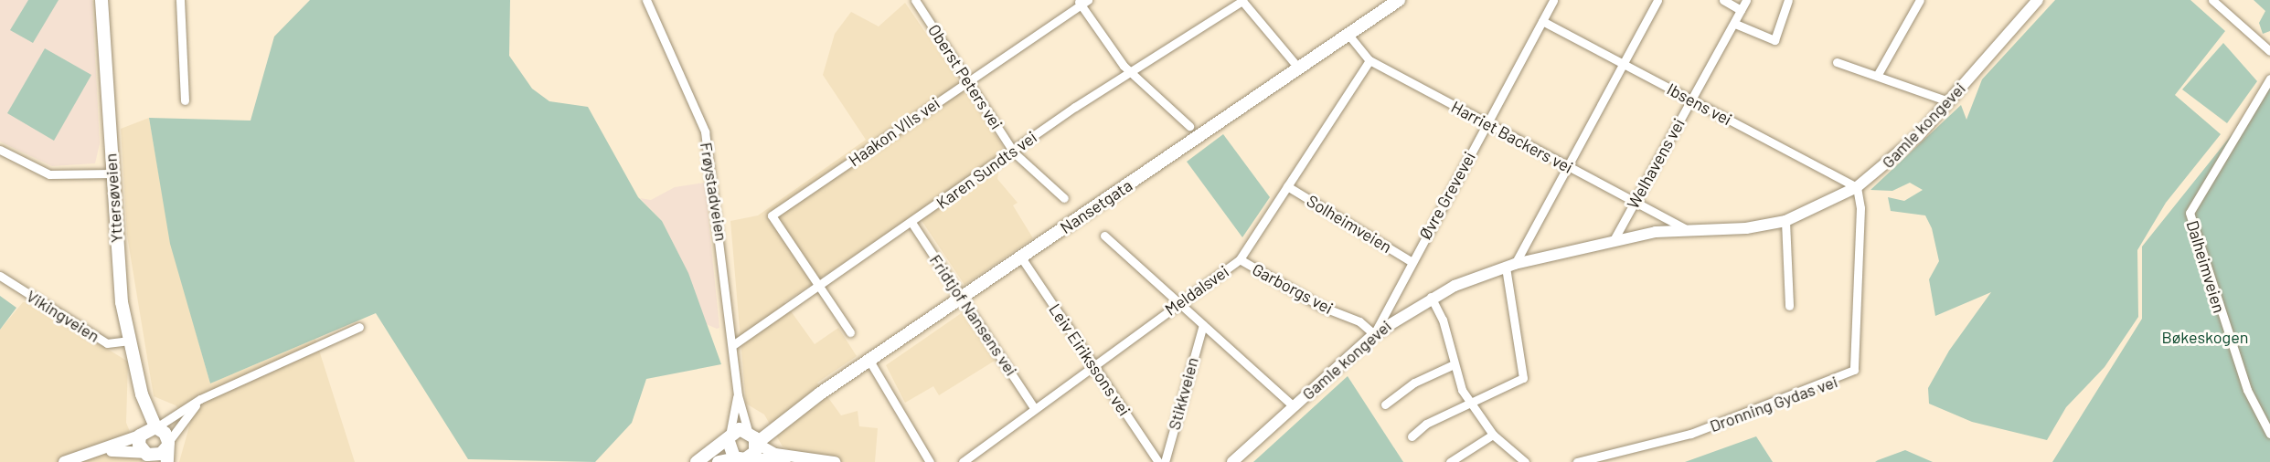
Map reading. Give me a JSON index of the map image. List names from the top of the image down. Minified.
{"streets":{"main road":["Yttersøveien","Nansetgata"],"street":["Oberst Peters vei","Ibsens vei","Gamle kongevei","Haakon VIIs vei","Harriet Backers vei","Welhavens vei","Karen Sundts vei","Frøystadveien","Øvre Grevevei","Solheimveien","Dalheimveien","Garborgs vei","Meldalsvei","Fridtjof Nansens vei","Vikingveien","Leiv Eirikssons vei","Stikkveien","Dronning Gydas vei"]},"crossings":[["Oberst Peters vei","Haakon VIIs vei"],["Oberst Peters vei","Karen Sundts vei"],["Ibsens vei","Gamle kongevei"],["Ibsens vei","Welhavens vei"],["Ibsens vei","Øvre Grevevei"],["Ibsens vei","Dronning Gydas vei"],["Gamle kongevei","Harriet Backers vei"],["Gamle kongevei","Welhavens vei"],["Gamle kongevei","Øvre Grevevei"],["Gamle kongevei","Garborgs vei"],["Gamle kongevei","Dronning Gydas vei"],["Haakon VIIs vei","Karen Sundts vei"],["Harriet Backers vei","Welhavens vei"],["Harriet Backers vei","Øvre Grevevei"],["Harriet Backers vei","Nansetgata"],["Harriet Backers vei","Meldalsvei"],["Karen Sundts vei","Frøystadveien"],["Karen Sundts vei","Fridtjof Nansens vei"],["Frøystadveien","Nansetgata"],["Øvre Grevevei","Solheimveien"],["Øvre Grevevei","Garborgs vei"],["Yttersøveien","Vikingveien"],["Nansetgata","Fridtjof Nansens vei"],["Nansetgata","Leiv Eirikssons vei"],["Solheimveien","Meldalsvei"],["Garborgs vei","Meldalsvei"],["Meldalsvei","Fridtjof Nansens vei"],["Meldalsvei","Leiv Eirikssons vei"]],"parks":["Bøkeskogen"]}
